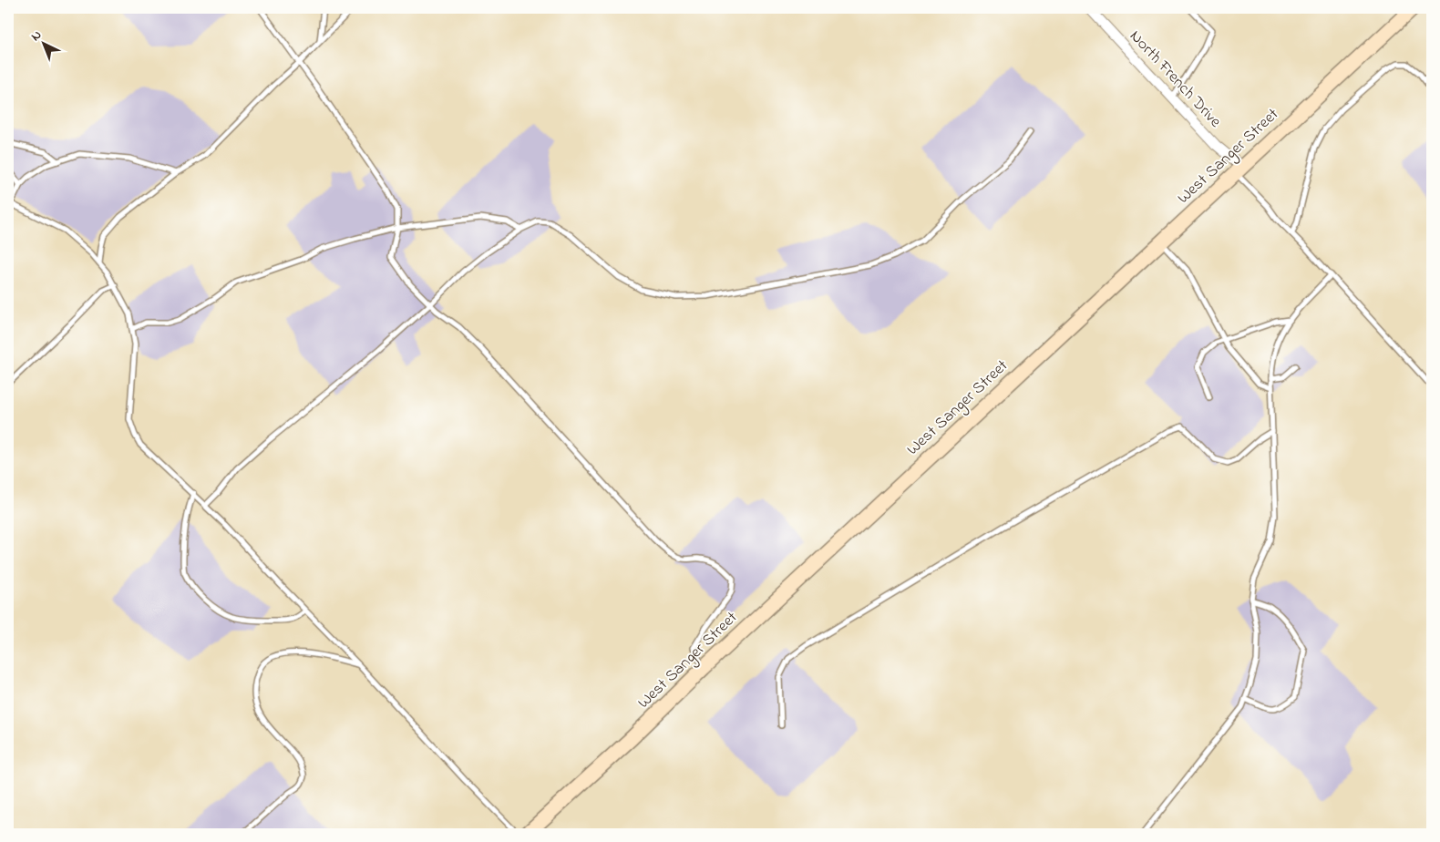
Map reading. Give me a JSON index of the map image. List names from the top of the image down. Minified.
{"streets":{"main road":["West Sanger Street"],"street":["North French Drive"]},"crossings":[["North French Drive","West Sanger Street"]],"north":"top left"}
